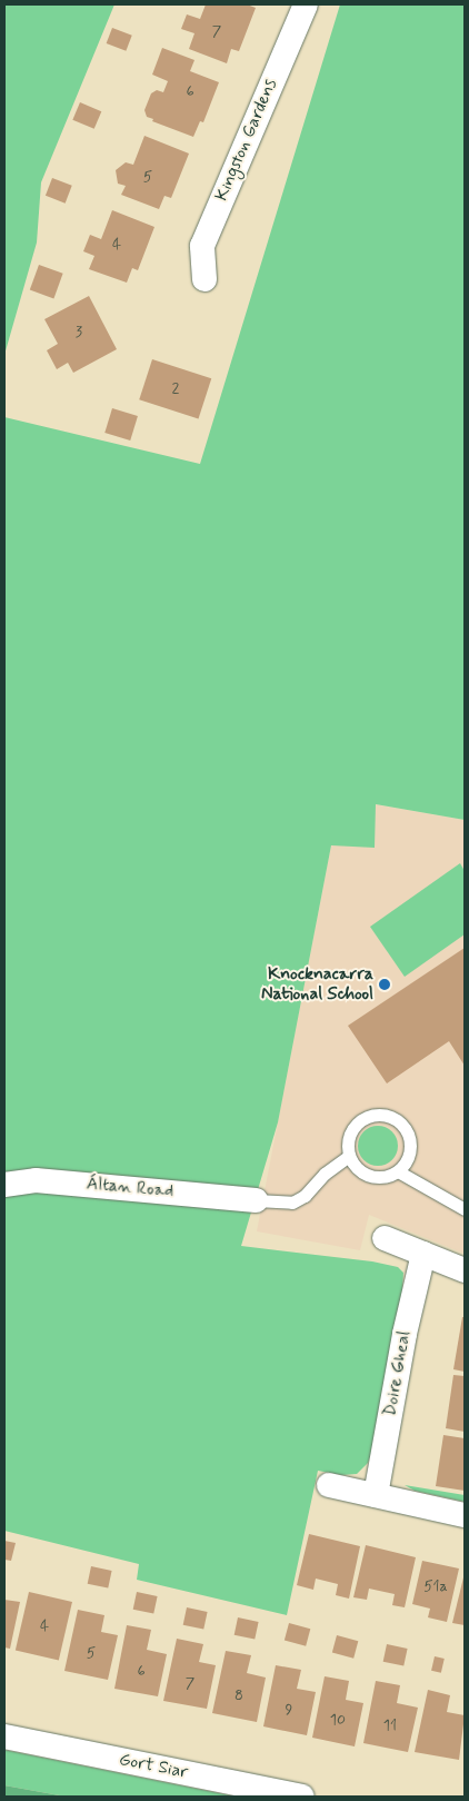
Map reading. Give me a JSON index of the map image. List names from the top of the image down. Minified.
{"streets":{"street":["Kingston Gardens","Áltan Road","Doire Gheal","Gort Siar"]},"places":["Knocknacarra National School"],"house_numbers":["7","6","5","4","3","2","51a","4","5","6","7","8","9","10","11"]}
